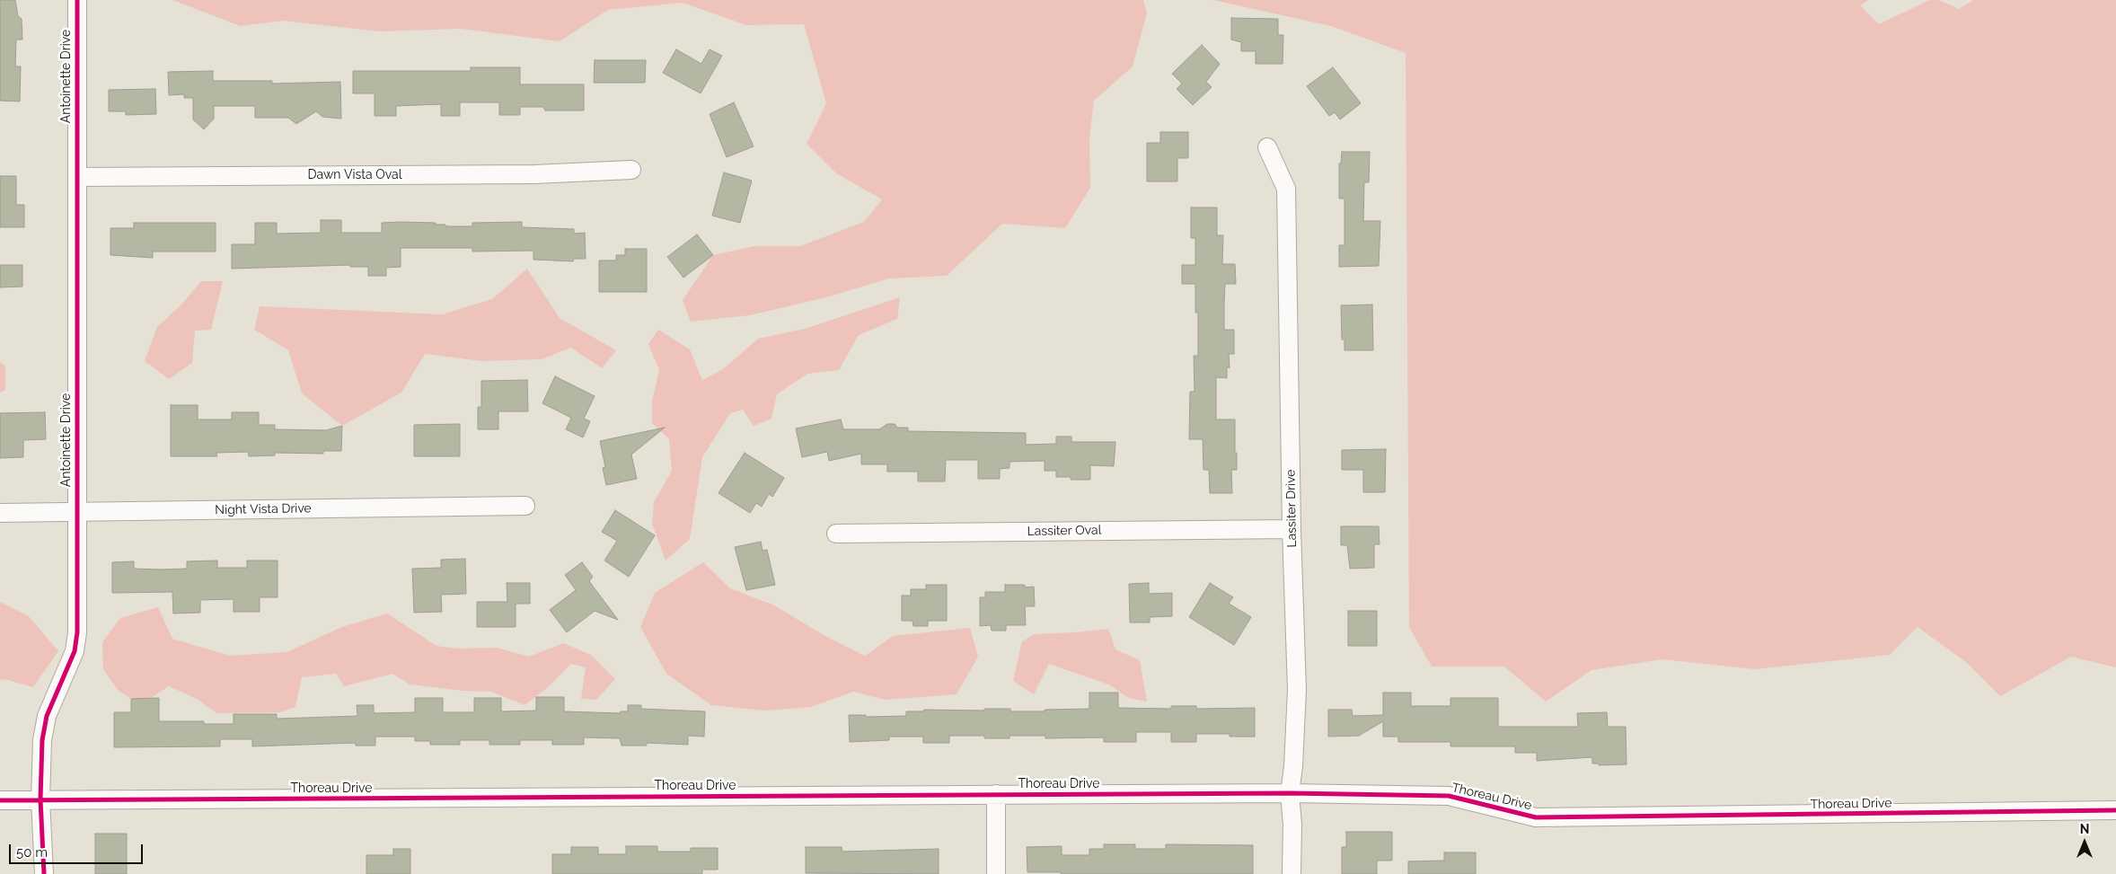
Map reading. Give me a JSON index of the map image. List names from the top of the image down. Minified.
{"streets":{"street":["Antoinette Drive","Dawn Vista Oval","Lassiter Drive","Night Vista Drive","Lassiter Oval","Thoreau Drive"]},"crossings":[["Antoinette Drive","Dawn Vista Oval"],["Antoinette Drive","Night Vista Drive"],["Antoinette Drive","Thoreau Drive"],["Lassiter Drive","Lassiter Oval"],["Lassiter Drive","Thoreau Drive"]],"scale_bar":"50 m","north":"top"}
